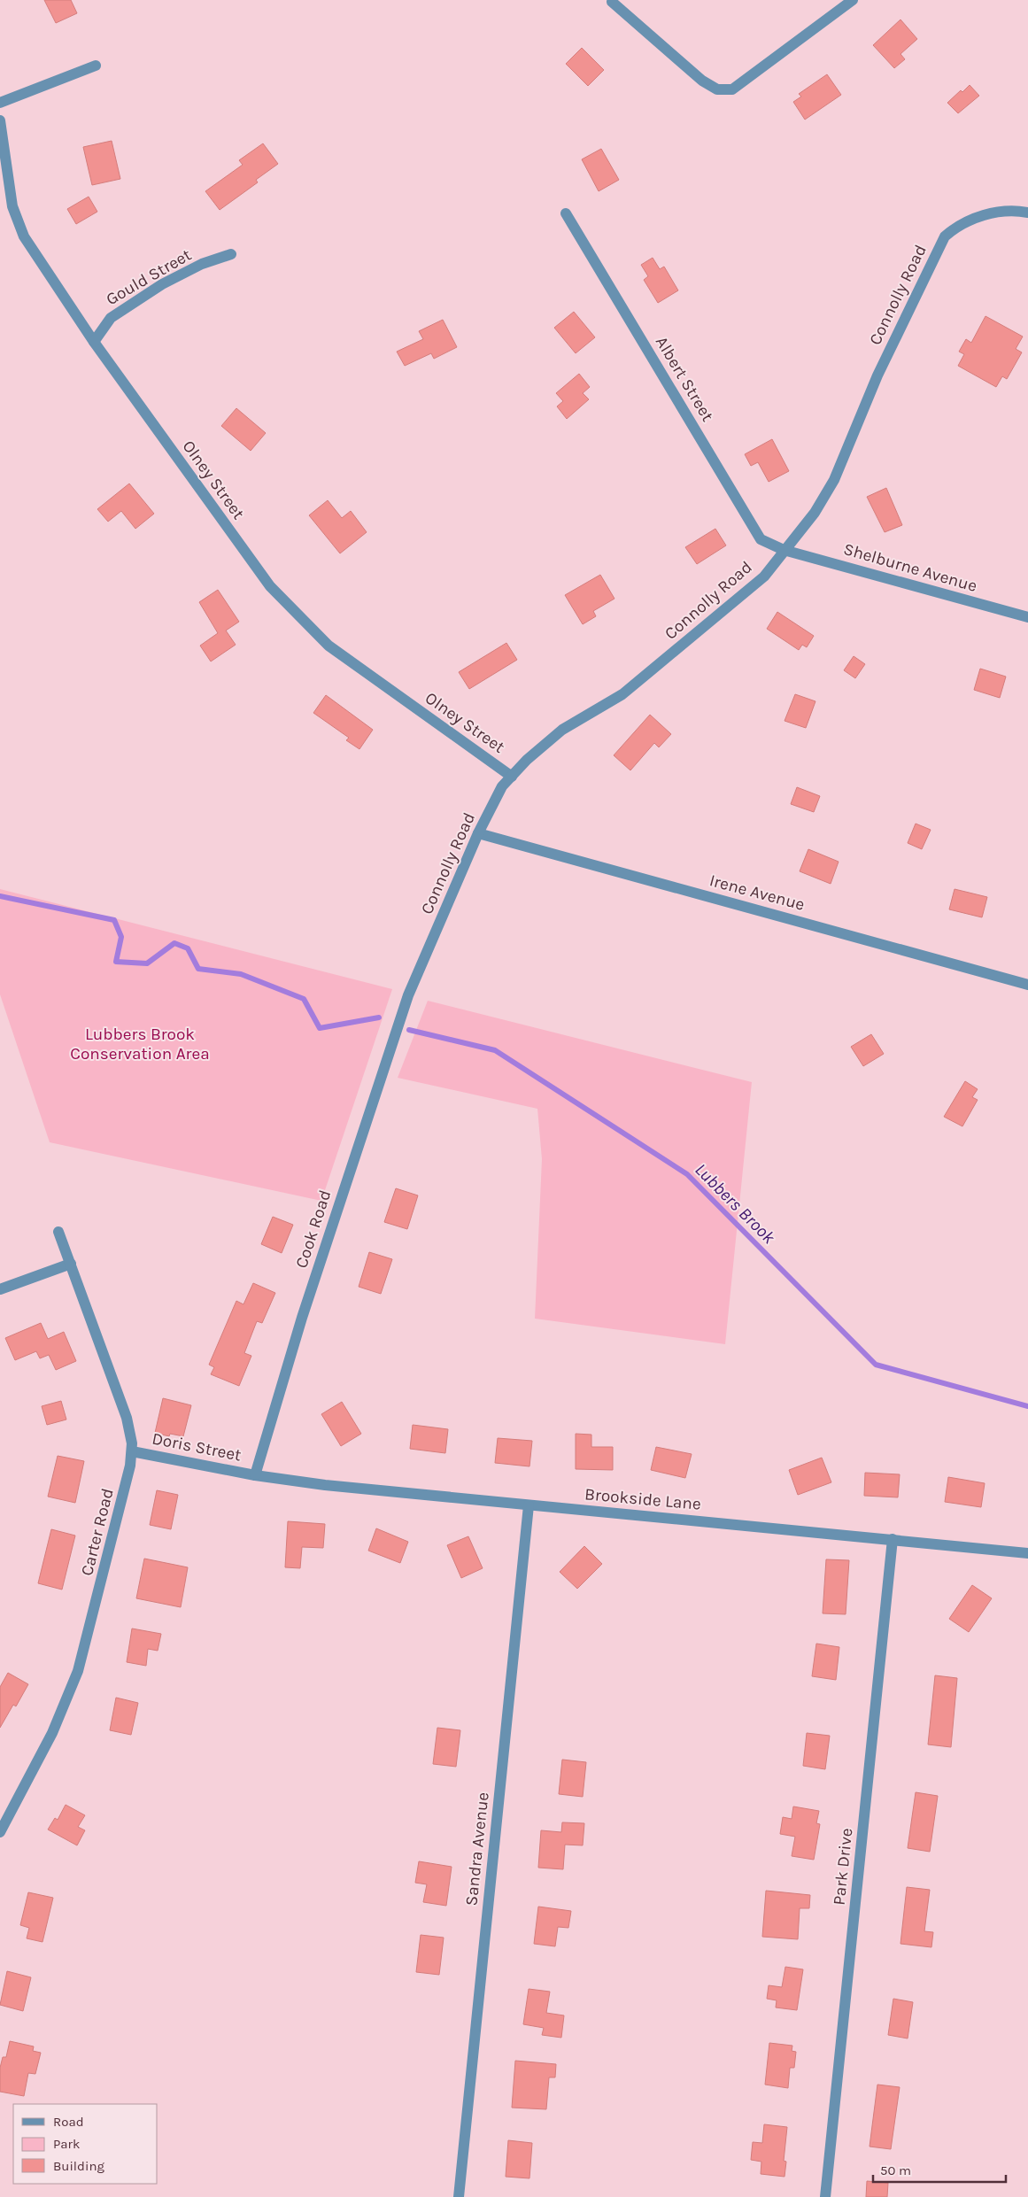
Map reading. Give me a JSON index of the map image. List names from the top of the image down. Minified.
{"streets":{"street":["Gould Street","Connolly Road","Albert Street","Olney Street","Shelburne Avenue","Irene Avenue","Cook Road","Doris Street","Brookside Lane","Carter Road","Sandra Avenue","Park Drive"]},"crossings":[["Gould Street","Olney Street"],["Connolly Road","Albert Street"],["Connolly Road","Olney Street"],["Connolly Road","Shelburne Avenue"],["Connolly Road","Irene Avenue"],["Connolly Road","Cook Road"],["Albert Street","Shelburne Avenue"],["Cook Road","Doris Street"],["Cook Road","Brookside Lane"],["Doris Street","Brookside Lane"],["Doris Street","Carter Road"],["Brookside Lane","Sandra Avenue"],["Brookside Lane","Park Drive"]],"water":["Lubbers Brook"],"parks":["Lubbers Brook Conservation Area"],"legend":["Road","Park","Building"],"scale_bar":"50 m"}
